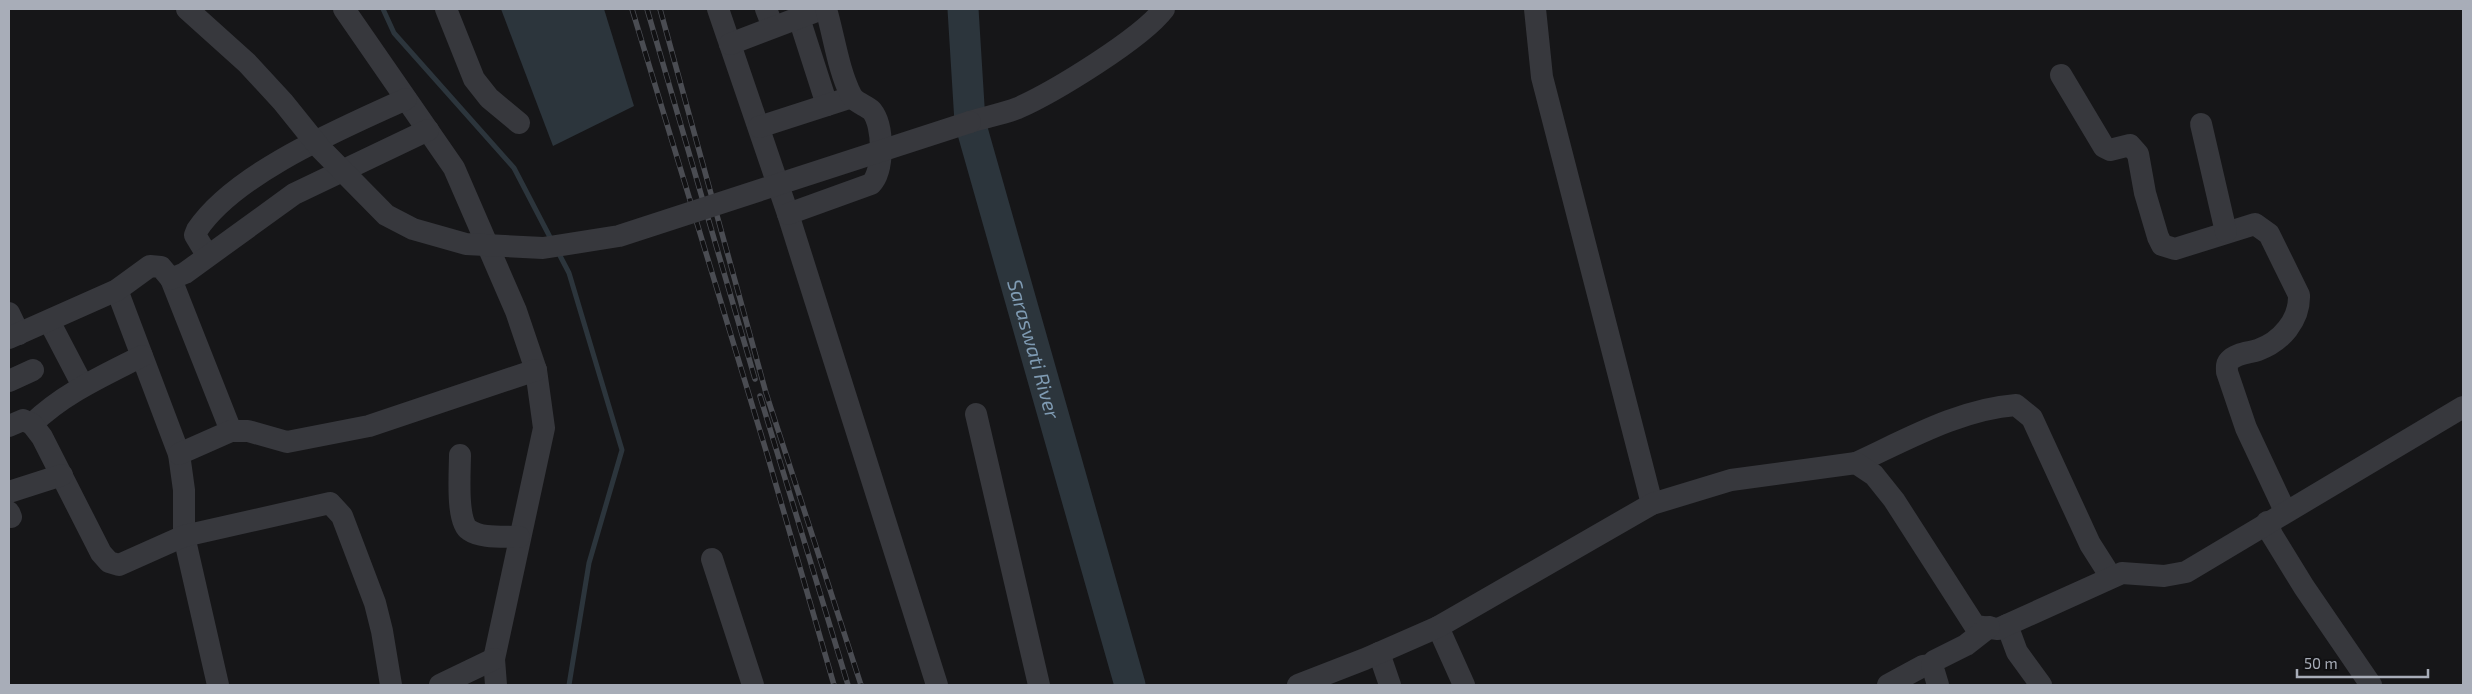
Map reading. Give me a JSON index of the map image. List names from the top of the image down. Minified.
{"water":["Saraswati River"],"scale_bar":"50 m"}
